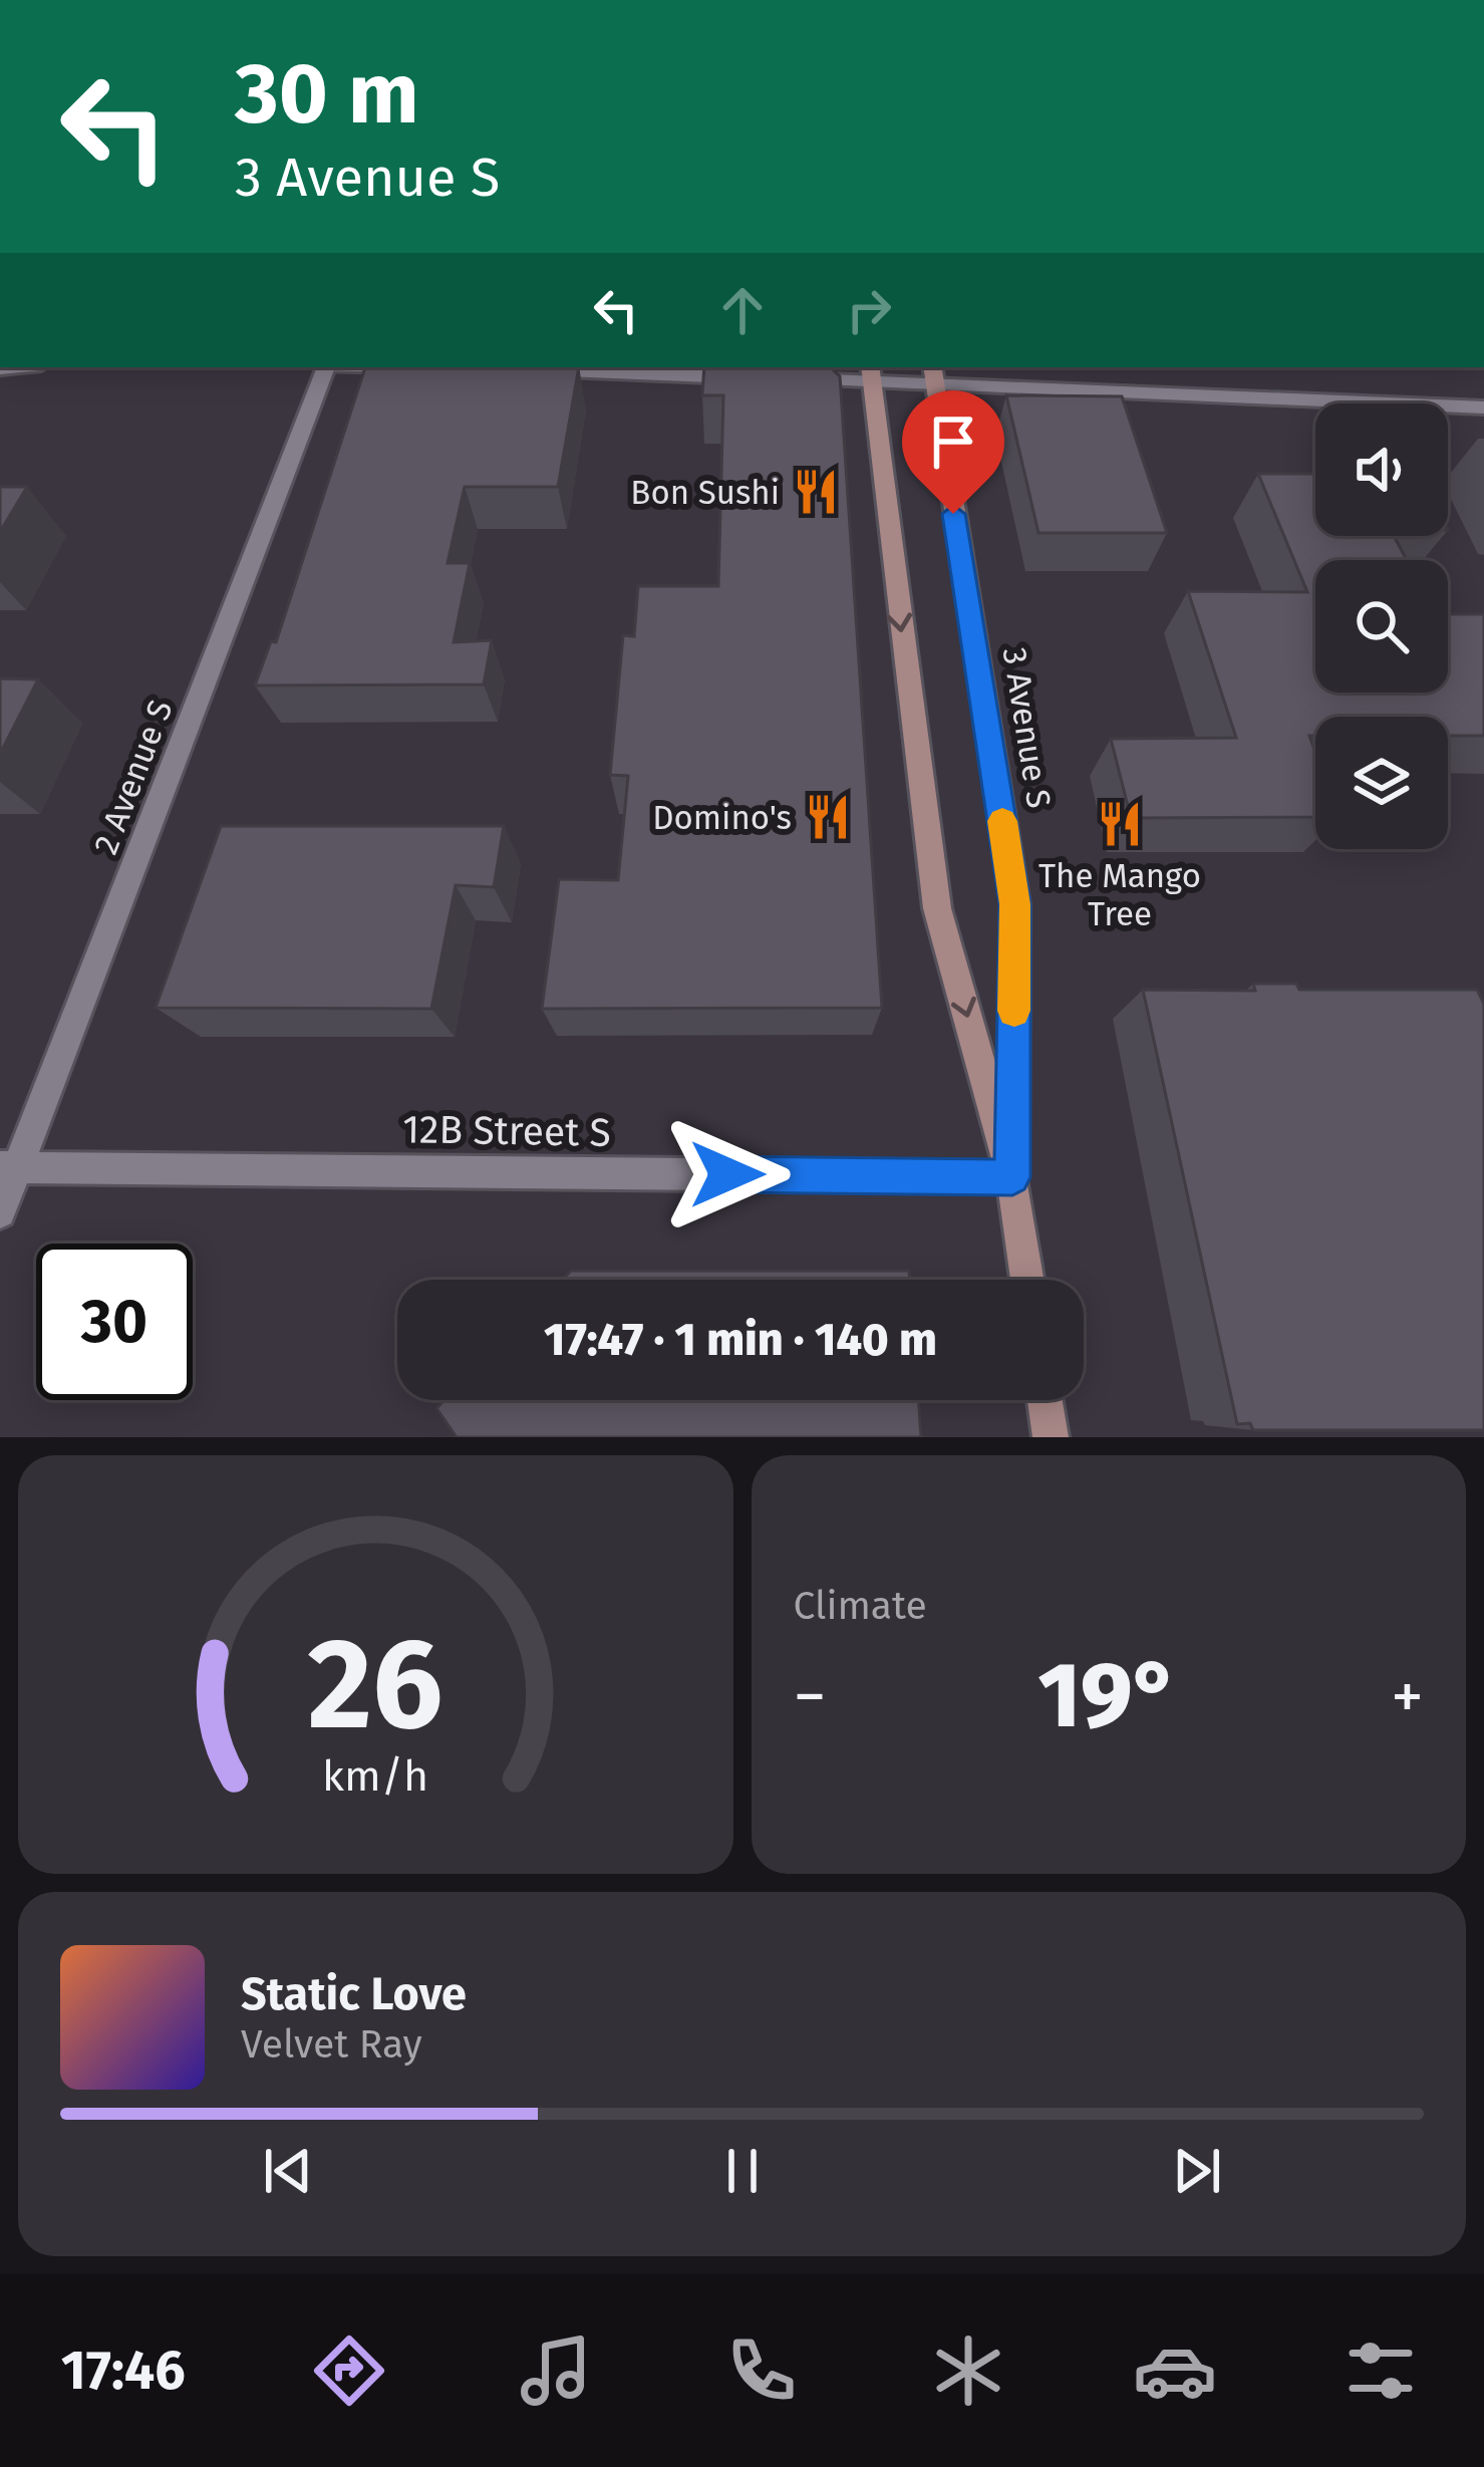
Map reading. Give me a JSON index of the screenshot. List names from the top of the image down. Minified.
{"streets":{"main road":["3 Avenue S"],"street":["2 Avenue S","12B Street S"]},"crossings":[["3 Avenue S","12B Street S"],["2 Avenue S","12B Street S"]],"places":{"restaurant":["Bon Sushi","Domino's","The Mango Tree"]},"page":{"turn":["30 m","3 Avenue S"],"limit":"30","trip":"17:47 · 1 min · 140 m","tile":"Climate","heat":["−","19°","+"],"song":["Static Love","Velvet Ray"],"tabs":"17:46","gauge":["26","km/h"]}}
